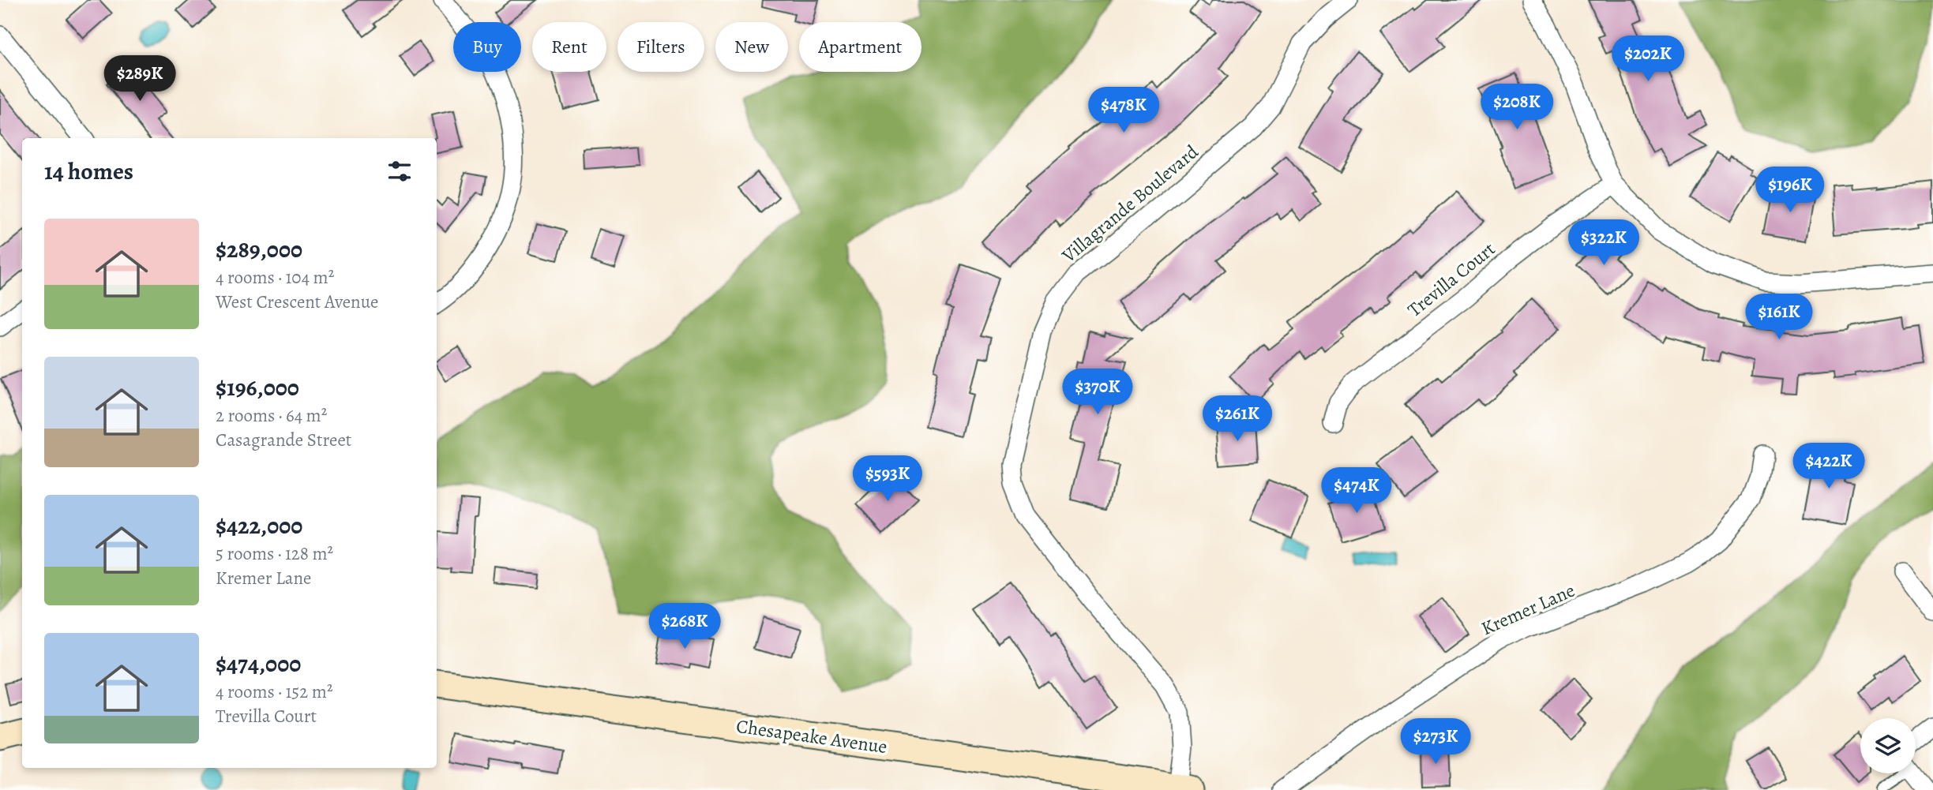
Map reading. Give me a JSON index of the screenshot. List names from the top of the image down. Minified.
{"streets":{"street":["Villagrande Boulevard","Trevilla Court","Kremer Lane","Chesapeake Avenue"]},"crossings":[["Villagrande Boulevard","Chesapeake Avenue"]],"page":{"chip":["Buy","Rent","Filters","New","Apartment"],"price":["$202K","$289K","$208K","$478K","$196K","$322K","$161K","$370K","$261K","$422K","$593K","$474K","$268K","$273K"],"heading":"14 homes","list":[{"name":"$289,000","note":"4 rooms · 104 m² · West Crescent Avenue"},{"name":"$196,000","note":"2 rooms · 64 m² · Casagrande Street"},{"name":"$422,000","note":"5 rooms · 128 m² · Kremer Lane"},{"name":"$474,000","note":"4 rooms · 152 m² · Trevilla Court"}]}}
